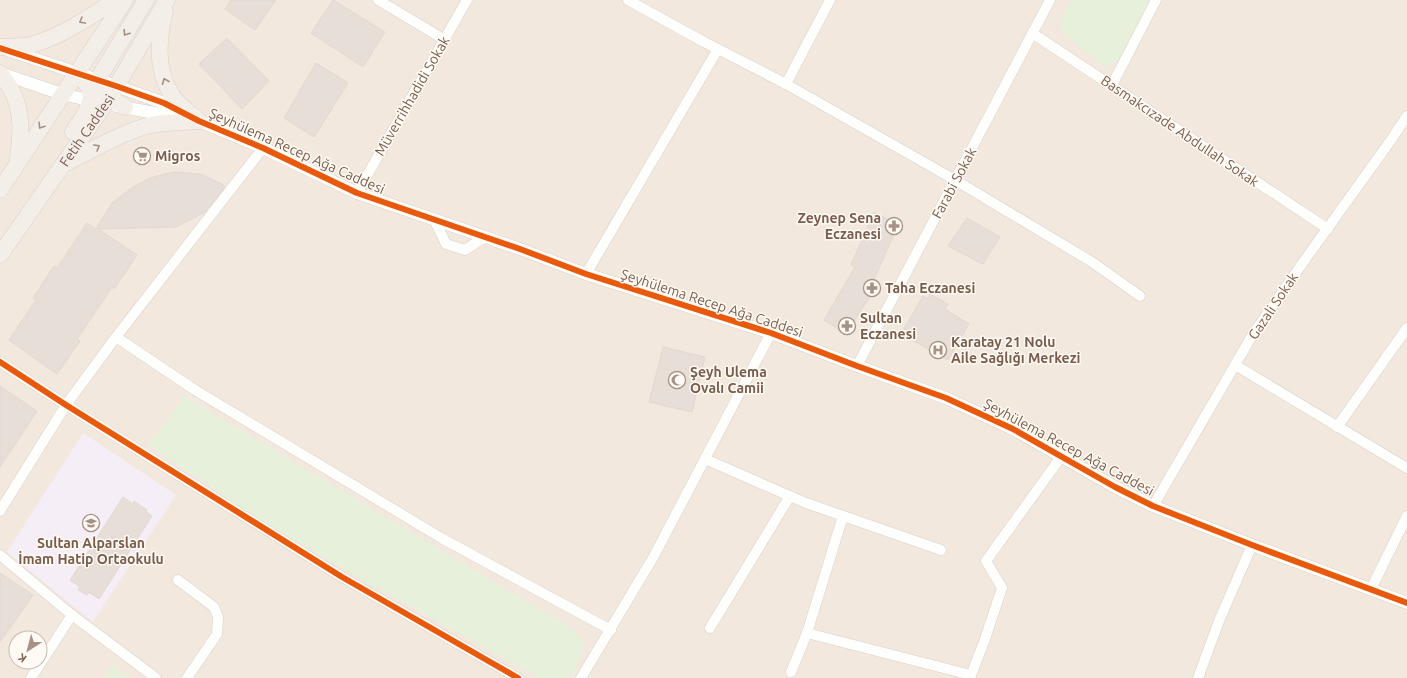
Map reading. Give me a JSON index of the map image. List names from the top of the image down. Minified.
{"streets":{"main road":["Fetih Caddesi"],"street":["Müverrihhadidi Sokak","Basmakcızade Abdullah Sokak","Şeyhülema Recep Ağa Caddesi","Farabi Sokak","Gazali Sokak"]},"crossings":[["Müverrihhadidi Sokak","Şeyhülema Recep Ağa Caddesi"],["Fetih Caddesi","Şeyhülema Recep Ağa Caddesi"],["Basmakcızade Abdullah Sokak","Farabi Sokak"],["Basmakcızade Abdullah Sokak","Gazali Sokak"],["Şeyhülema Recep Ağa Caddesi","Farabi Sokak"],["Şeyhülema Recep Ağa Caddesi","Gazali Sokak"]],"places":{"supermarket":["Migros"],"pharmacy":["Zeynep Sena Eczanesi","Taha Eczanesi","Sultan Eczanesi"],"hospital":["Karatay 21 Nolu Aile Sağlığı Merkezi"],"mosque":["Şeyh Ulema Ovalı Camii"],"school or university":["Sultan Alparslan İmam Hatip Ortaokulu"]},"north":"bottom left"}
